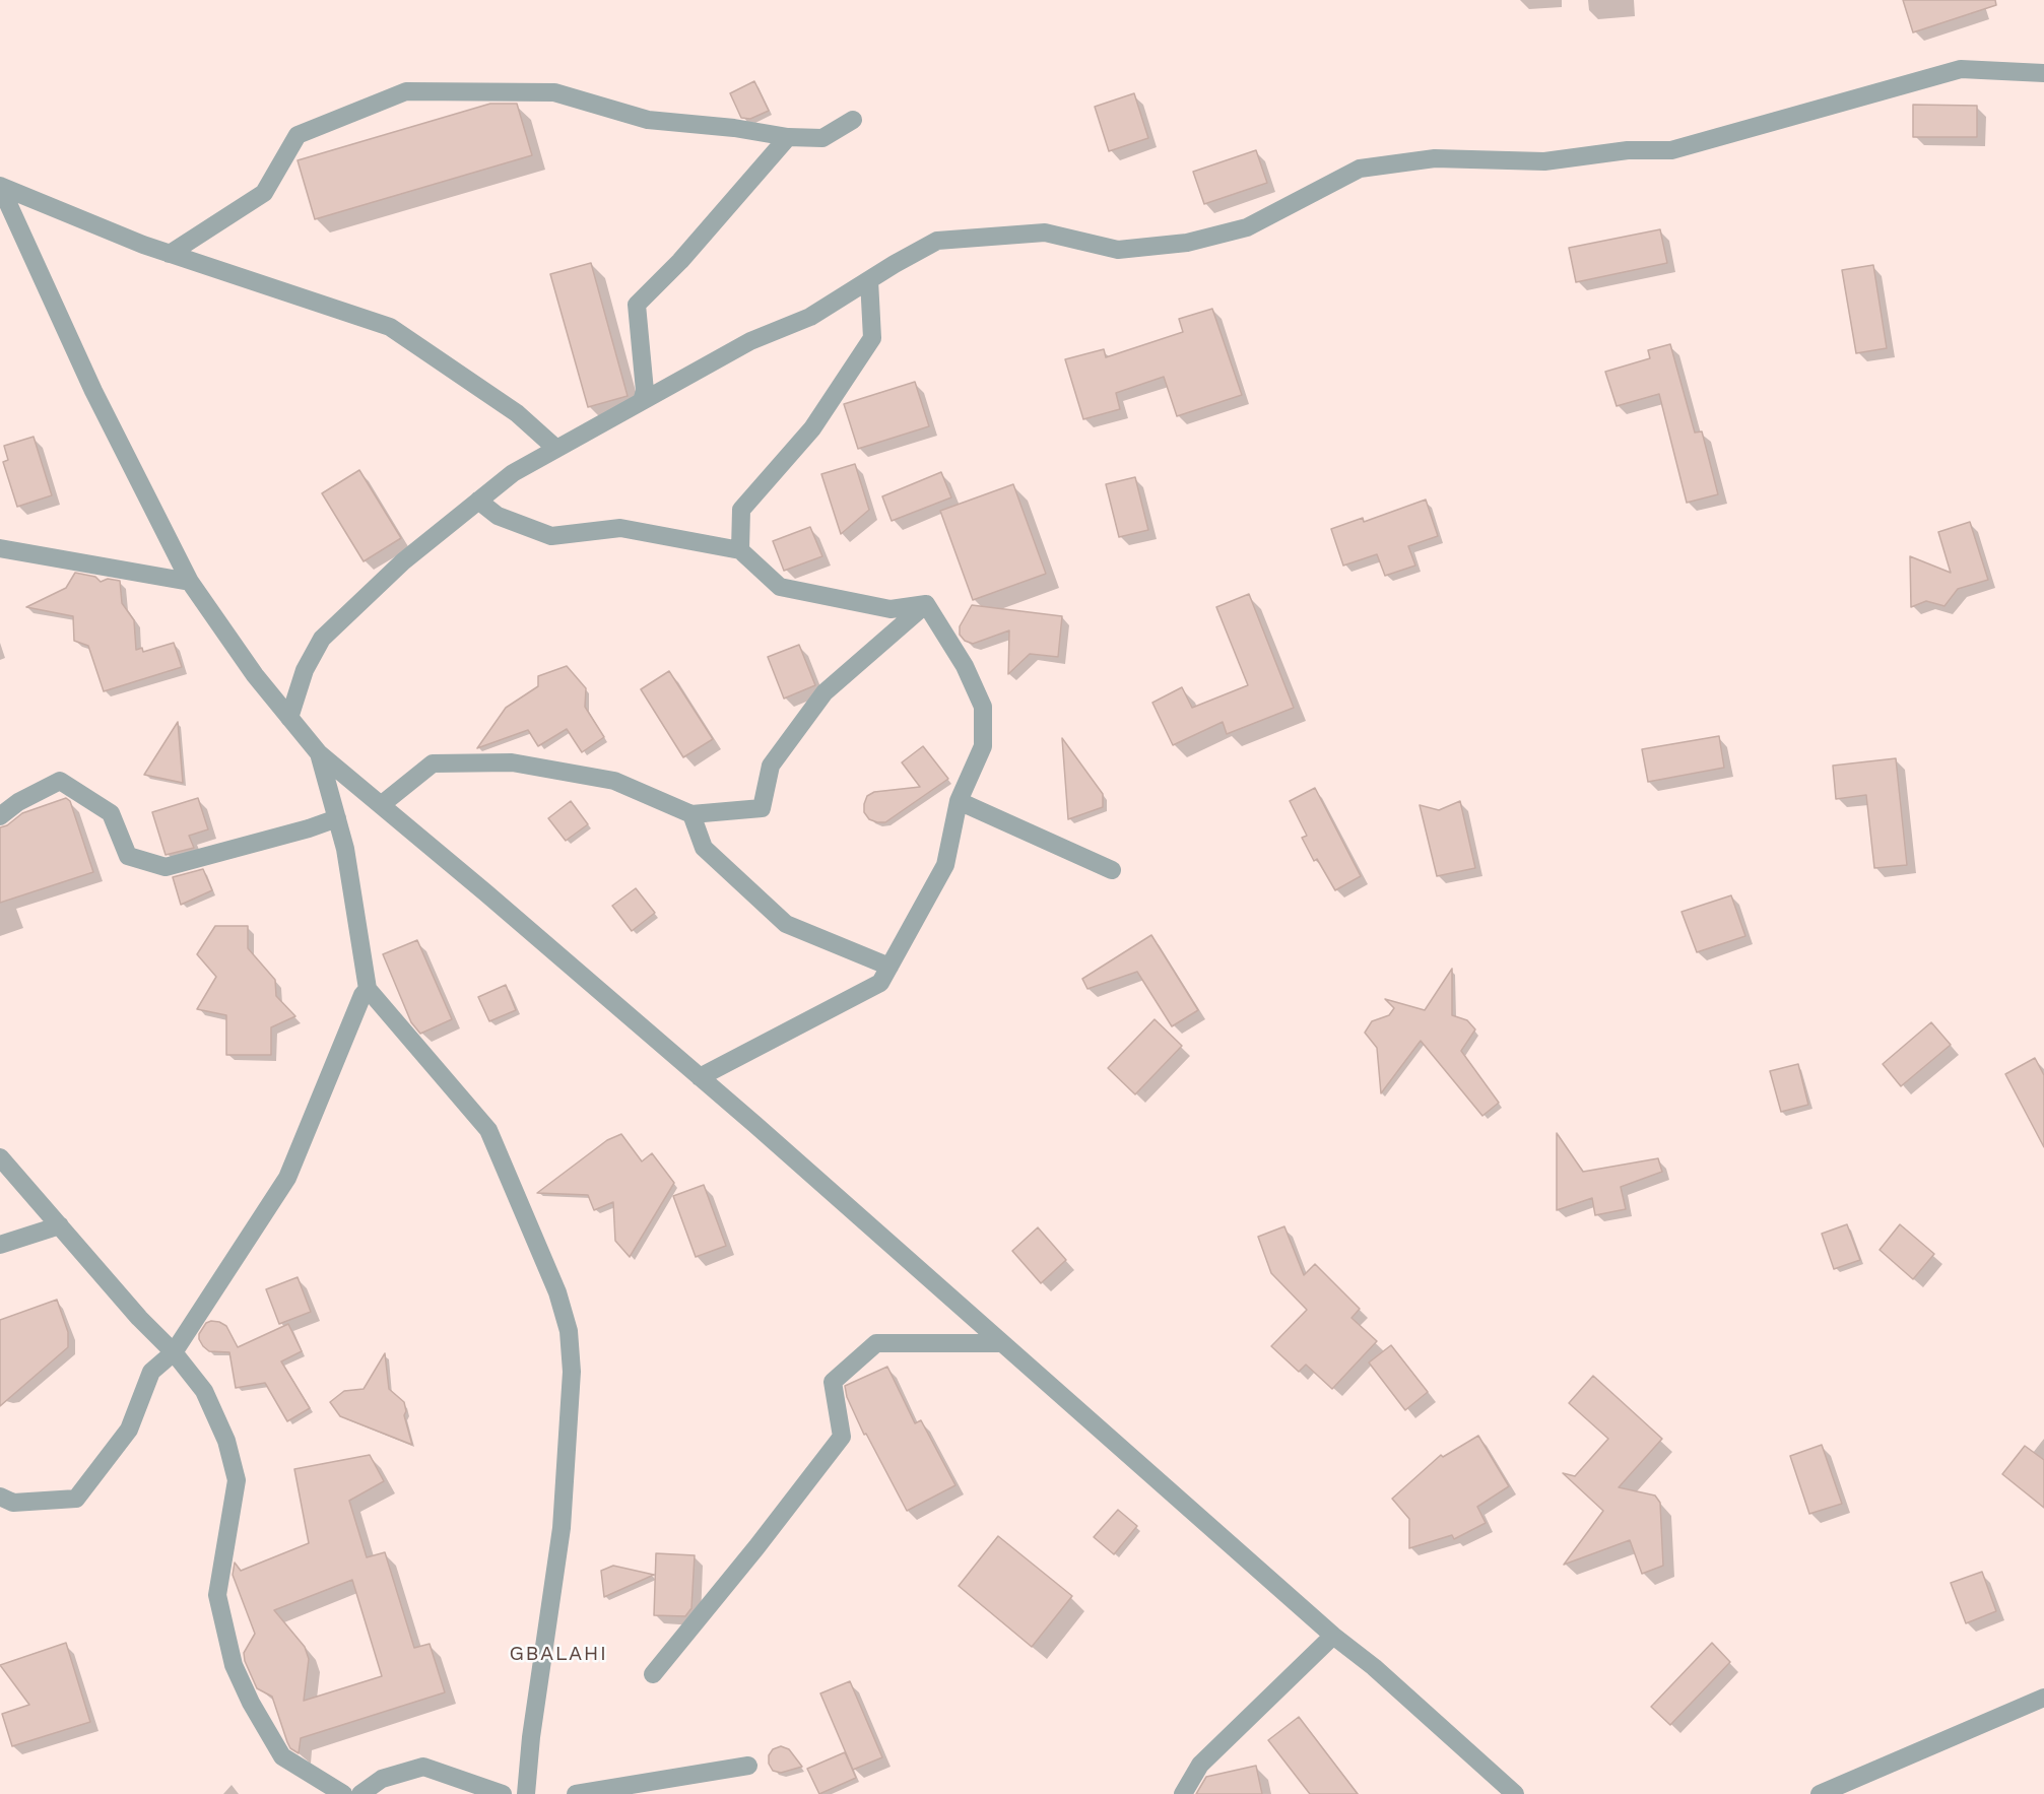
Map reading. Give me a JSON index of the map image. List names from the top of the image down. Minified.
{"districts":["GBALAHI"]}
